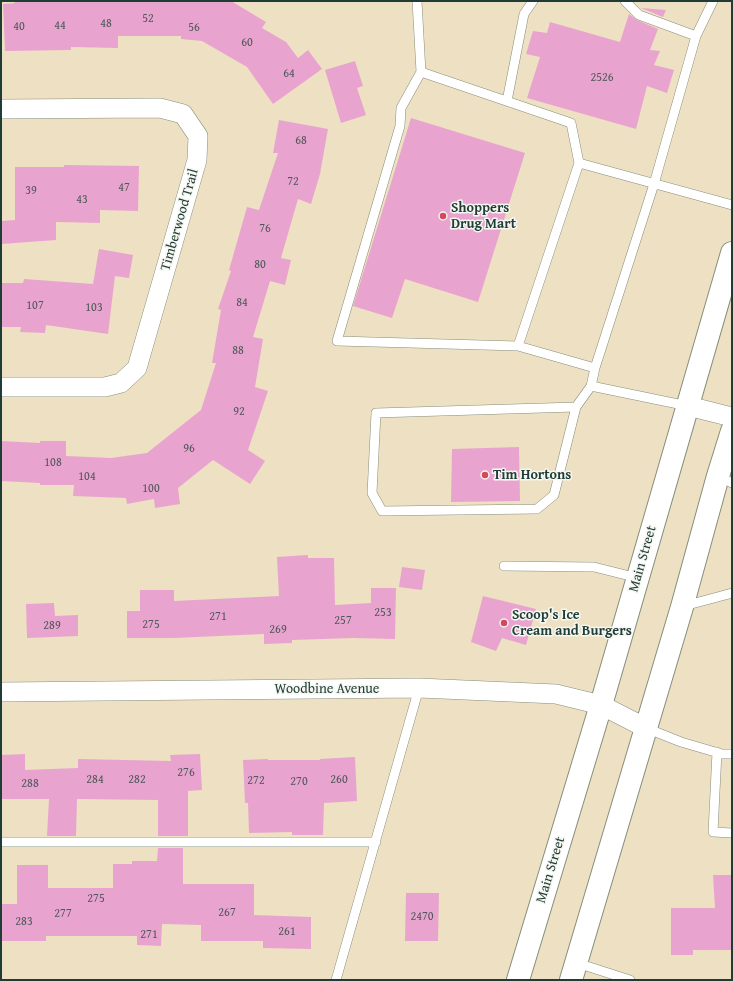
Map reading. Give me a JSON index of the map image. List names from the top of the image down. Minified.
{"streets":{"main road":["Main Street"],"street":["Timberwood Trail","Woodbine Avenue"]},"crossings":[["Main Street","Woodbine Avenue"]],"places":["Shoppers Drug Mart","Tim Hortons","Scoop's Ice Cream and Burgers"],"house_numbers":["52","48","44","40","56","60","64","2526","68","72","47","39","43","76","80","84","107","103","88","92","96","108","104","100","253","271","257","275","289","269","276","284","282","260","272","270","288","275","267","277","2470","283","261","271"]}
